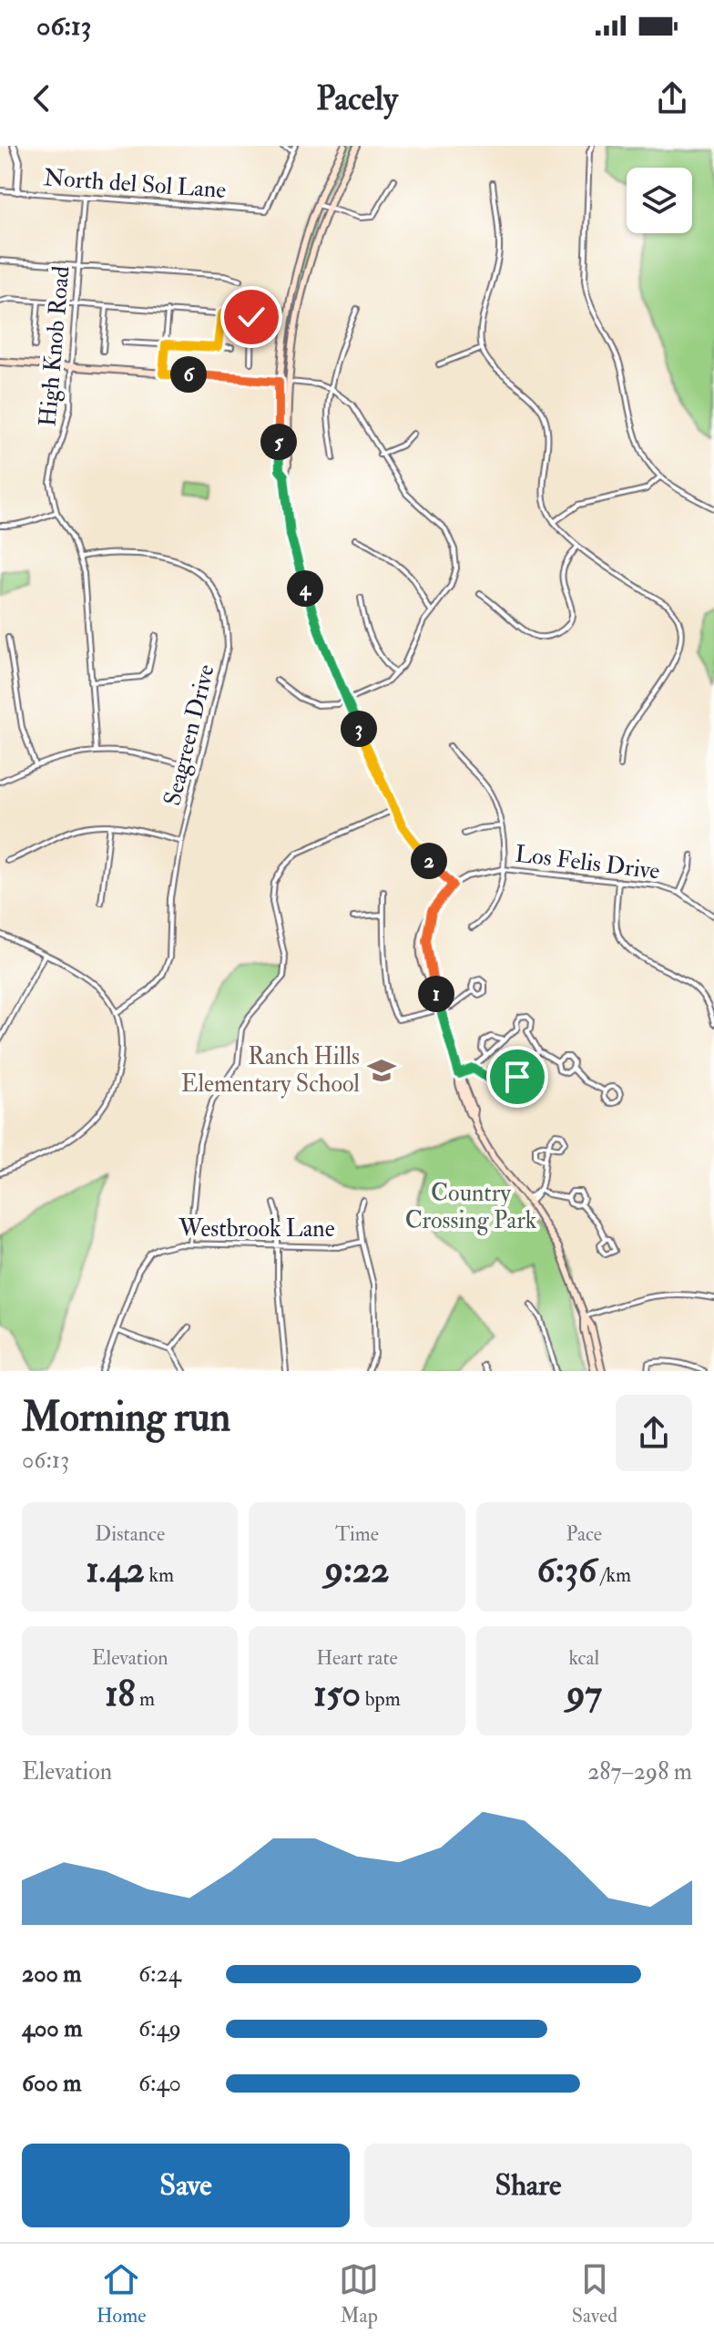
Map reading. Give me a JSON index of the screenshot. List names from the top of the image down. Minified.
{"streets":{"street":["North del Sol Lane","High Knob Road","Seagreen Drive","Los Felis Drive","Westbrook Lane"]},"crossings":[["North del Sol Lane","High Knob Road"],["High Knob Road","Seagreen Drive"]],"parks":["Country Crossing Park"],"places":{"school or university":["Ranch Hills Elementary School"]},"page":{"status":"06:13","header":"Pacely","pins":["6","5","4","3","2","1"],"heading":["Morning run","06:13"],"stats":[["Distance","1.42 km"],["Time","9:22"],["Pace","6:36 /km"],["Elevation","18 m"],["Heart rate","150 bpm"],["kcal","97"]],"chart":["Elevation","287–298 m"],"list":[{"name":"200 m","note":"6:24"},{"name":"400 m","note":"6:49"},{"name":"600 m","note":"6:40"}],"buttons":["Save","Share"],"tabs":["Home","Map","Saved"]}}
